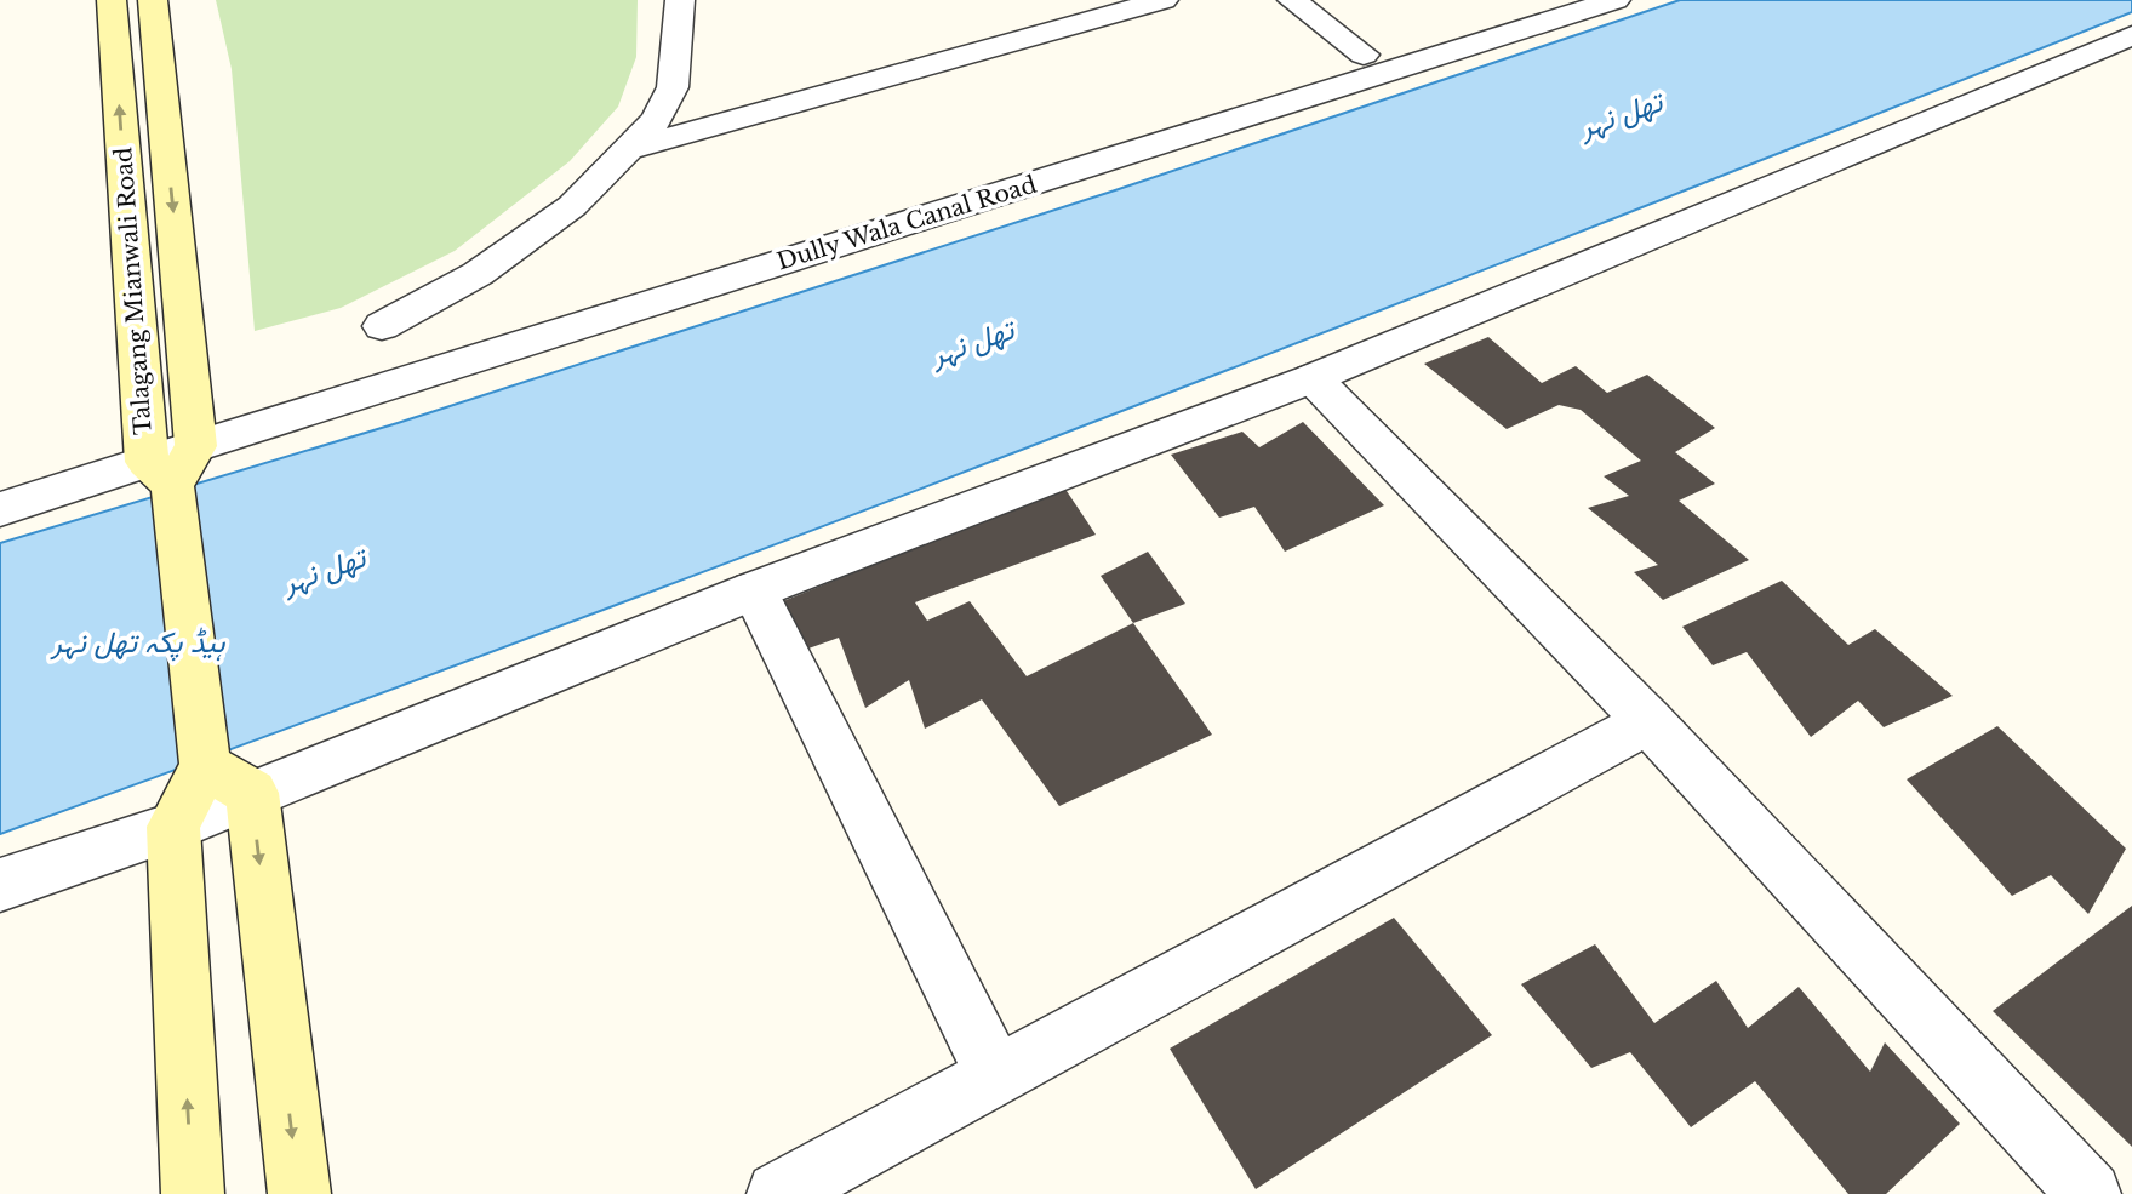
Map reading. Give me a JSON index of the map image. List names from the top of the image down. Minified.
{"streets":{"main road":["Talagang Mianwali Road"],"street":["Dully Wala Canal Road"]},"crossings":[["Dully Wala Canal Road","Talagang Mianwali Road"]],"water":["تھل نہر","ہیڈ پکہ تھل نہر"]}
